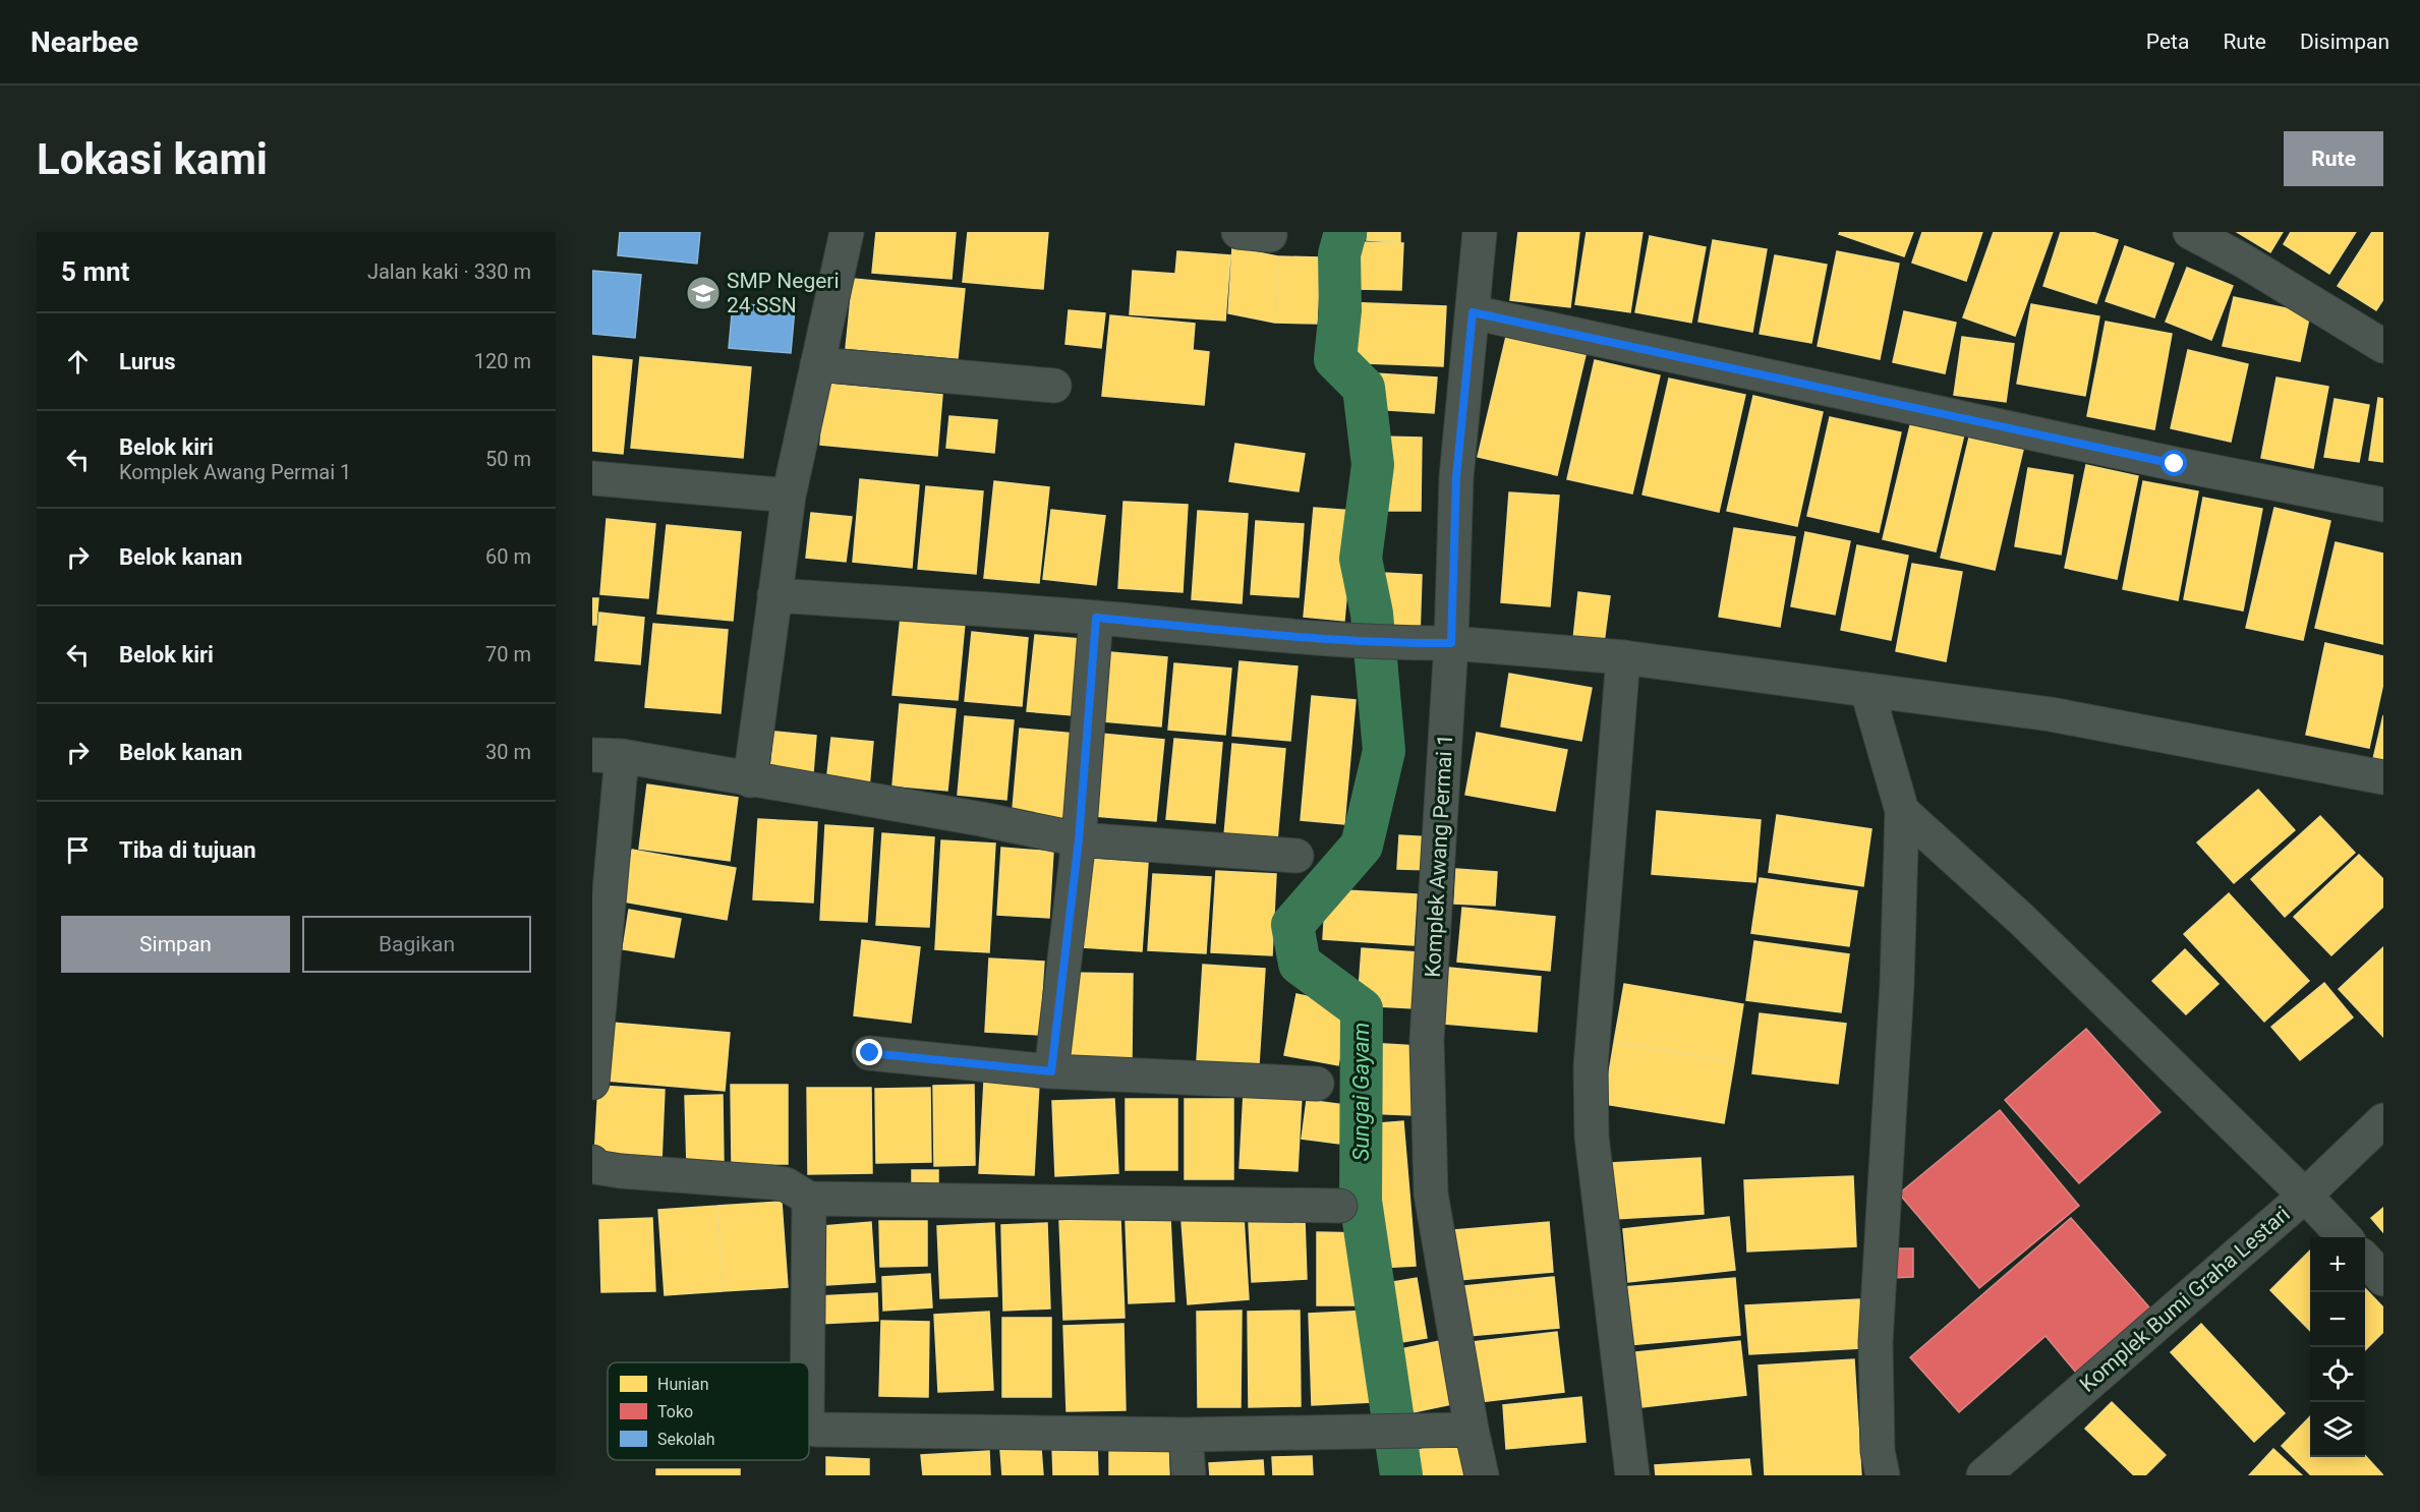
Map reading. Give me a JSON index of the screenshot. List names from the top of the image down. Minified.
{"streets":{"street":["Komplek Awang Permai 1","Komplek Bumi Graha Lestari"]},"water":["Sungai Gayam"],"places":{"school or university":["SMP Negeri 24 SSN"]},"legend":["Hunian","Toko","Sekolah"],"page":{"header":"Nearbee","nav":["Peta","Rute","Disimpan"],"buttons":["Rute",["Simpan","Bagikan"]],"title":"Lokasi kami","heading":["5 mnt","Jalan kaki · 330 m"],"list":[["Lurus","120 m"],["Belok kiri","Komplek Awang Permai 1","50 m"],["Belok kanan","60 m"],["Belok kiri","70 m"],["Belok kanan","30 m"],"Tiba di tujuan"],"map_buttons":["+","−"]}}
